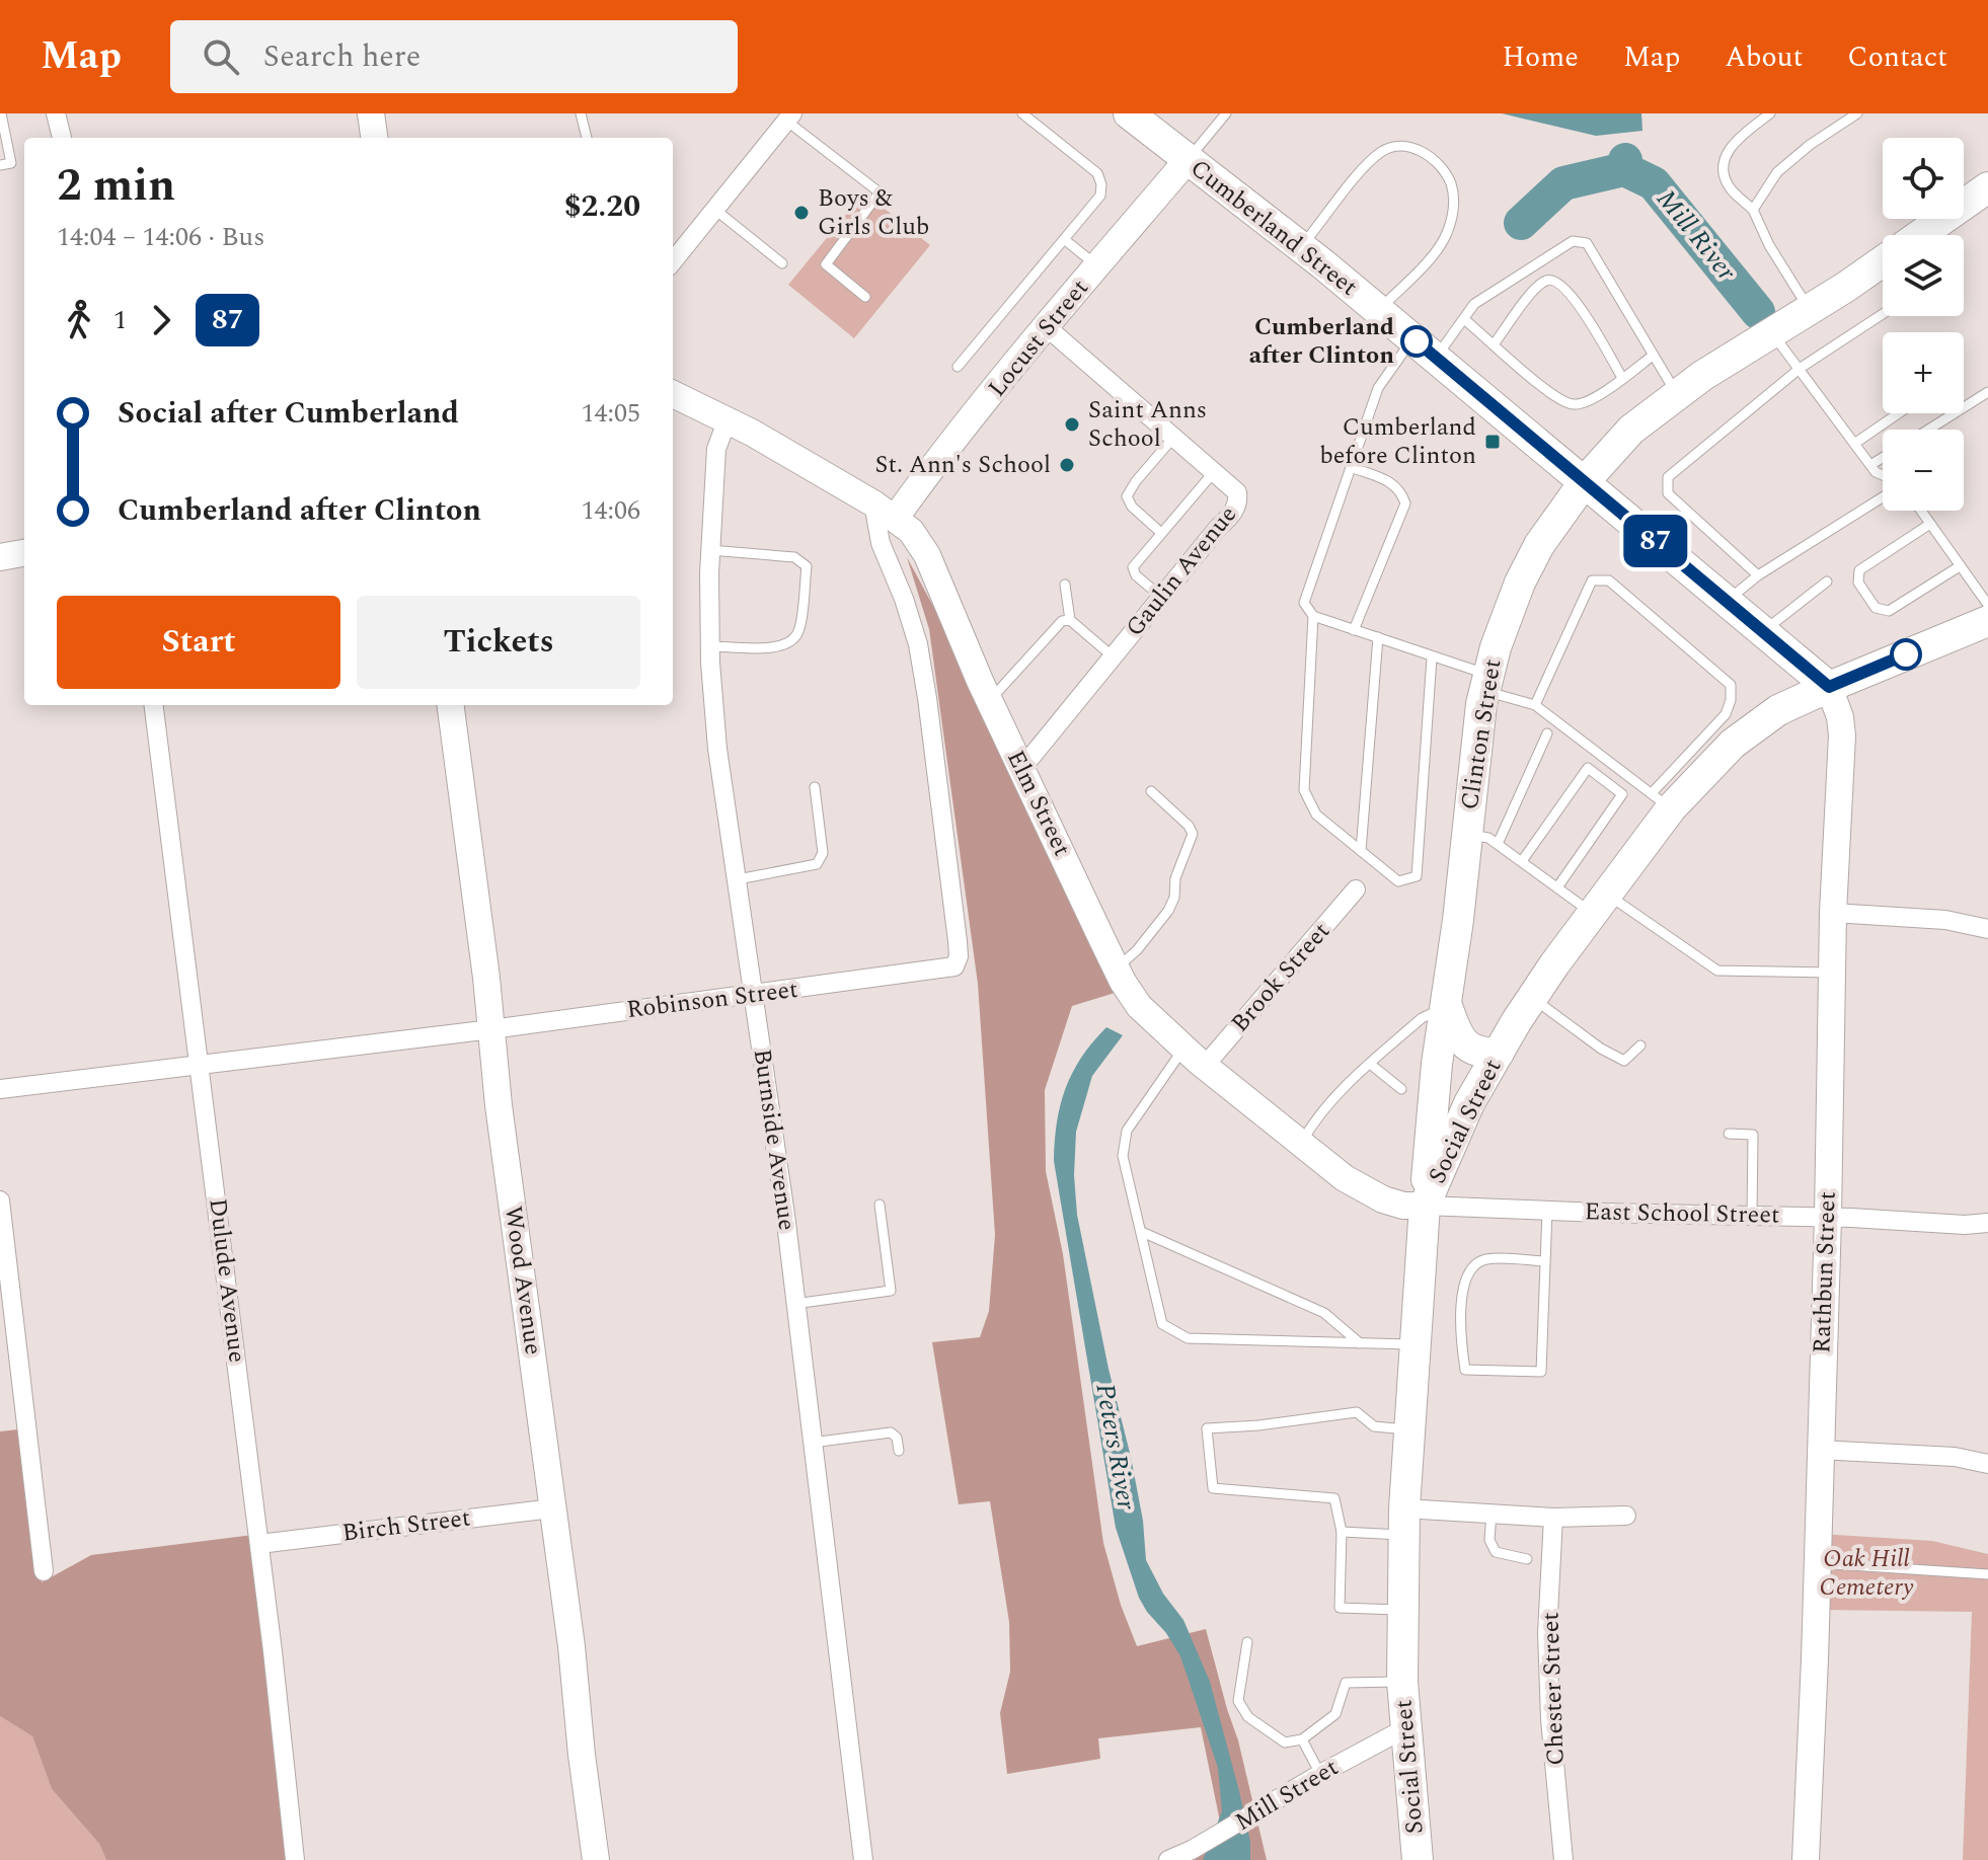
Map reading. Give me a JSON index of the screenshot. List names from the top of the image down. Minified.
{"streets":{"main road":["Cumberland Street","Clinton Street","Social Street"],"street":["Locust Street","Gaulin Avenue","Elm Street","Brook Street","Robinson Street","Burnside Avenue","East School Street","Rathbun Street","Dulude Avenue","Wood Avenue","Birch Street","Chester Street","Mill Street"]},"crossings":[["Cumberland Street","Locust Street"],["Cumberland Street","Clinton Street"],["Cumberland Street","Social Street"],["Cumberland Street","Rathbun Street"],["Locust Street","Gaulin Avenue"],["Locust Street","Elm Street"],["Locust Street","Robinson Street"],["Gaulin Avenue","Elm Street"],["Clinton Street","Elm Street"],["Clinton Street","Social Street"],["Clinton Street","East School Street"],["Elm Street","Brook Street"],["Elm Street","Robinson Street"],["Elm Street","Social Street"],["Elm Street","Burnside Avenue"],["Elm Street","East School Street"],["Robinson Street","Burnside Avenue"],["Robinson Street","Dulude Avenue"],["Robinson Street","Wood Avenue"],["Social Street","East School Street"],["Social Street","Rathbun Street"],["Social Street","Mill Street"],["East School Street","Rathbun Street"],["Dulude Avenue","Birch Street"],["Wood Avenue","Birch Street"]],"water":["Mill River","Peters River"],"parks":["Oak Hill Cemetery"],"places":{"other":["Boys & Girls Club","Cumberland after Clinton","Saint Anns School","St. Ann's School"],"transit":["Cumberland before Clinton"]},"lines":["bus line 87"],"page":{"header":"Map","search":"Search here","nav":["Home","Map","About","Contact"],"on_map":"87","map_buttons":["+","−"],"heading":["2 min","14:04 – 14:06 · Bus","$2.20"],"legs":["1","87"],"list":[{"name":"Social after Cumberland","value":"14:05"},{"name":"Cumberland after Clinton","value":"14:06"}],"buttons":["Start","Tickets"]}}
